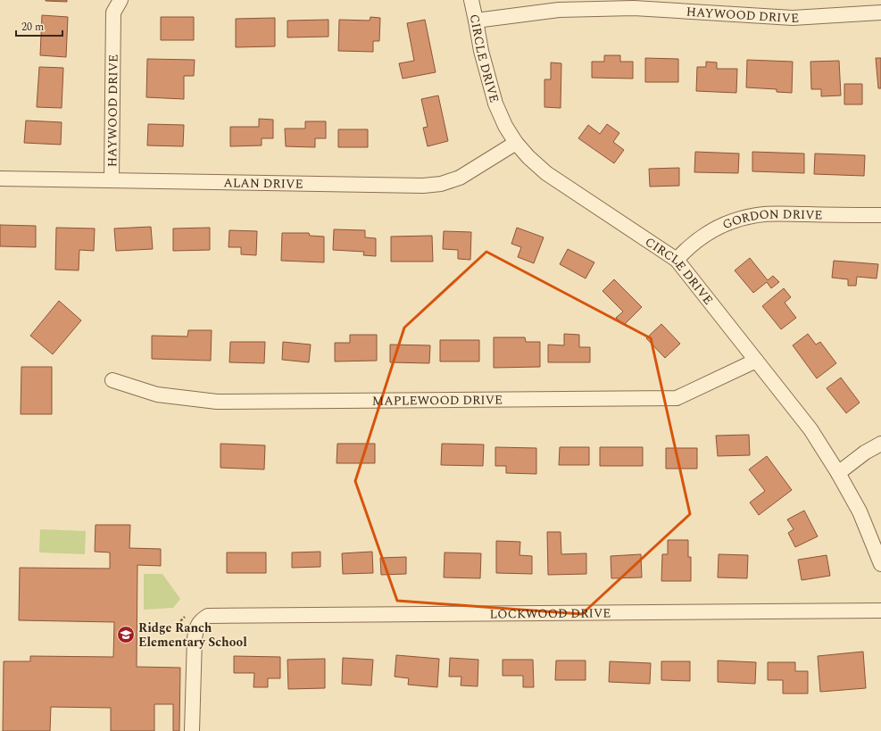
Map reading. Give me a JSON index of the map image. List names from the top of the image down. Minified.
{"streets":{"street":["HAYWOOD DRIVE","CIRCLE DRIVE","ALAN DRIVE","GORDON DRIVE","MAPLEWOOD DRIVE","LOCKWOOD DRIVE"]},"crossings":[["HAYWOOD DRIVE","CIRCLE DRIVE"],["HAYWOOD DRIVE","ALAN DRIVE"],["CIRCLE DRIVE","ALAN DRIVE"],["CIRCLE DRIVE","GORDON DRIVE"],["CIRCLE DRIVE","MAPLEWOOD DRIVE"]],"places":{"school or university":["Ridge Ranch Elementary School"]},"scale_bar":"20 m"}
